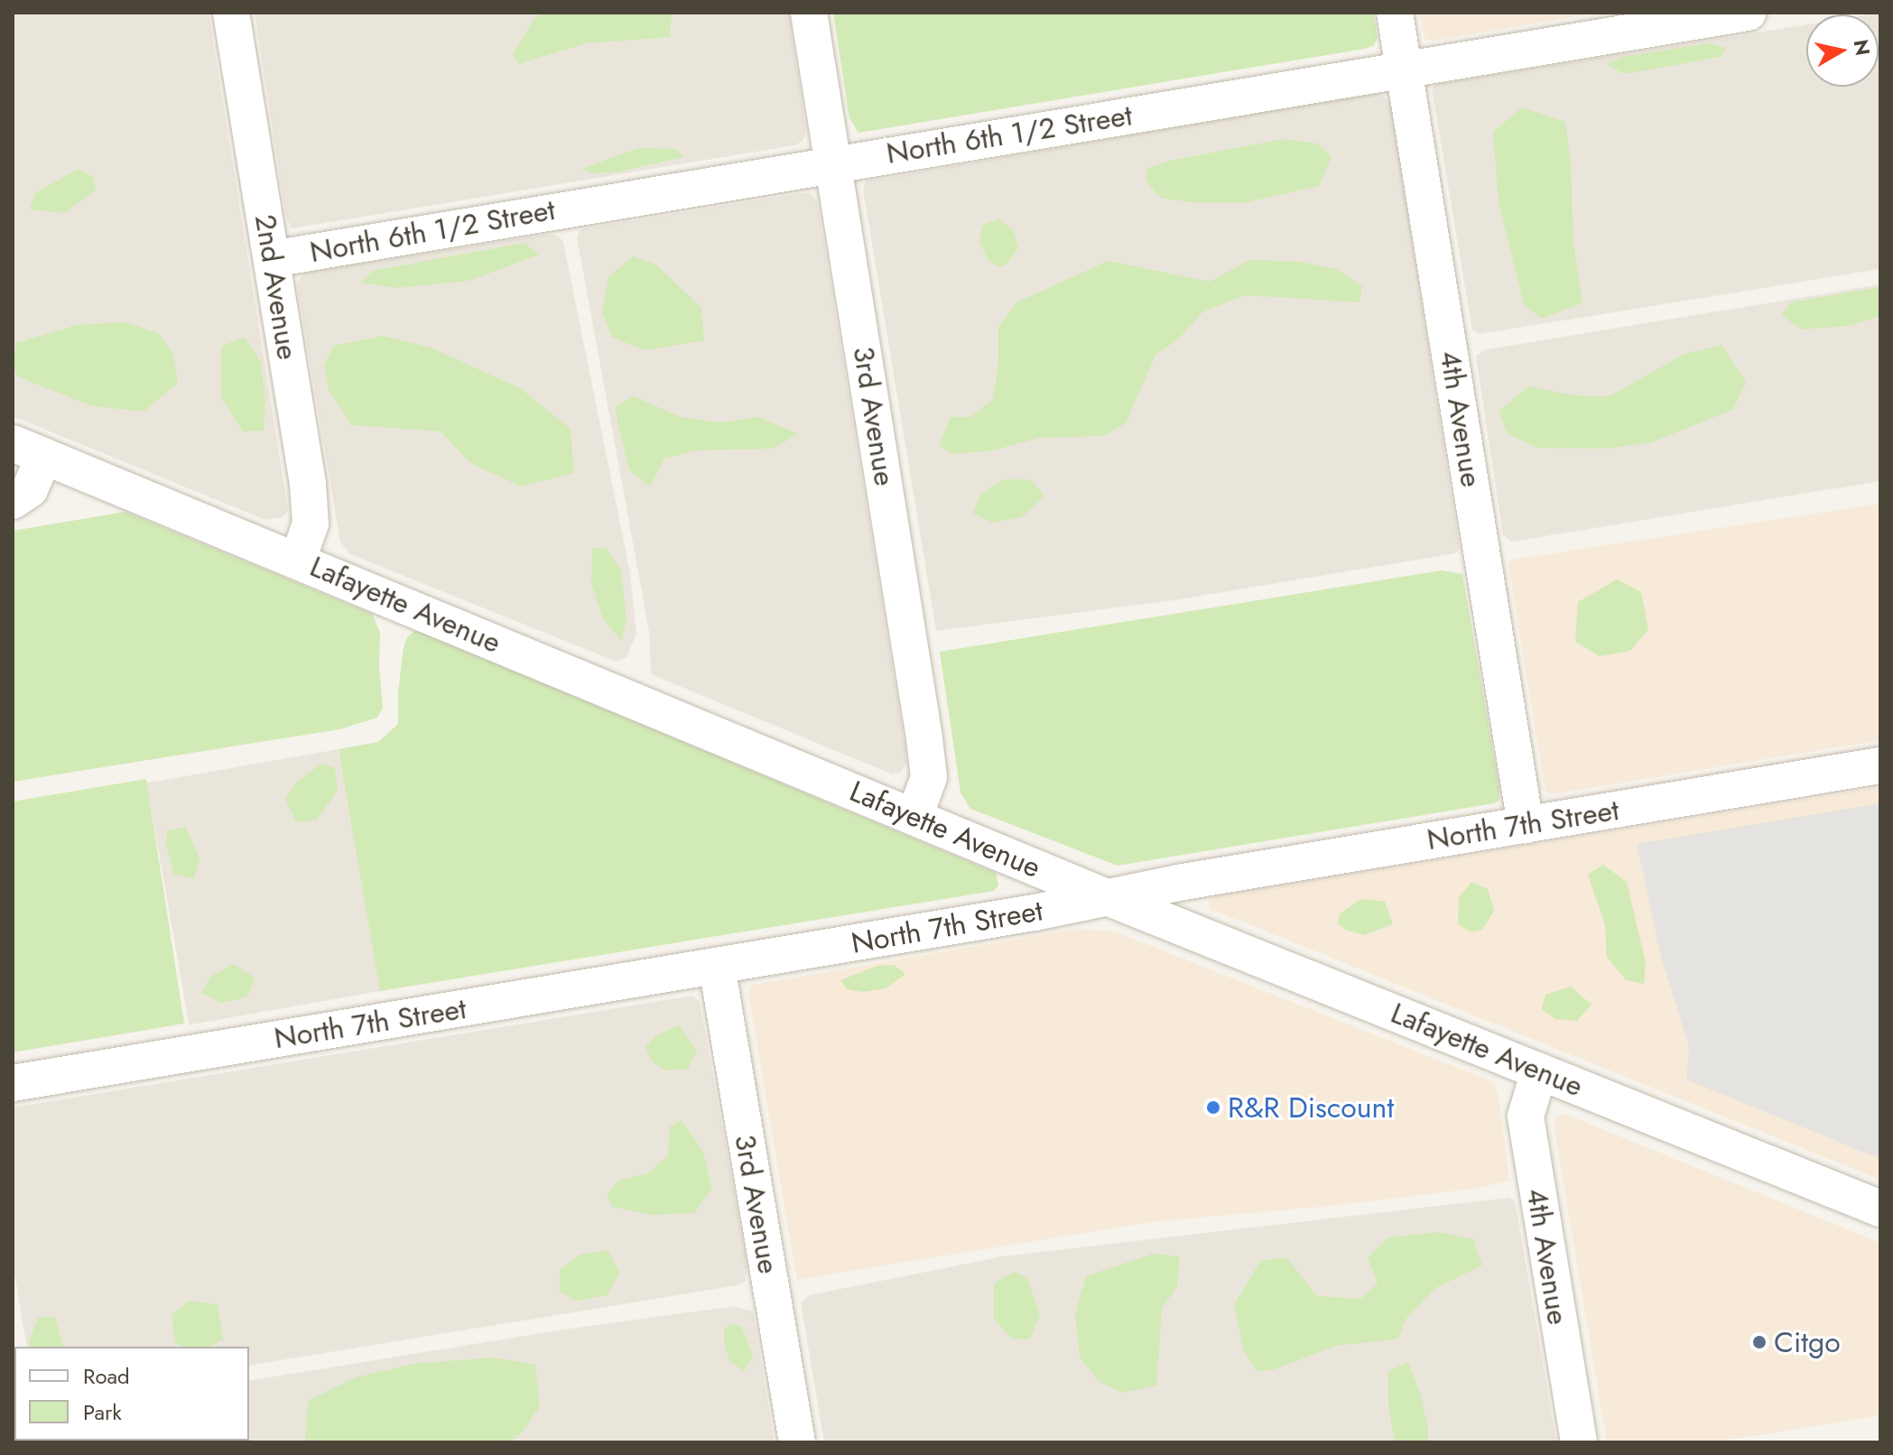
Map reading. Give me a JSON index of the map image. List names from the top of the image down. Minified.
{"streets":{"street":["North 6th 1/2 Street","2nd Avenue","3rd Avenue","4th Avenue","Lafayette Avenue","North 7th Street"]},"crossings":[["North 6th 1/2 Street","2nd Avenue"],["North 6th 1/2 Street","3rd Avenue"],["North 6th 1/2 Street","4th Avenue"],["2nd Avenue","Lafayette Avenue"],["3rd Avenue","Lafayette Avenue"],["3rd Avenue","North 7th Street"],["4th Avenue","Lafayette Avenue"],["4th Avenue","North 7th Street"],["Lafayette Avenue","North 7th Street"]],"places":["R&R Discount","Citgo"],"legend":["Road","Park"],"north":"right"}
